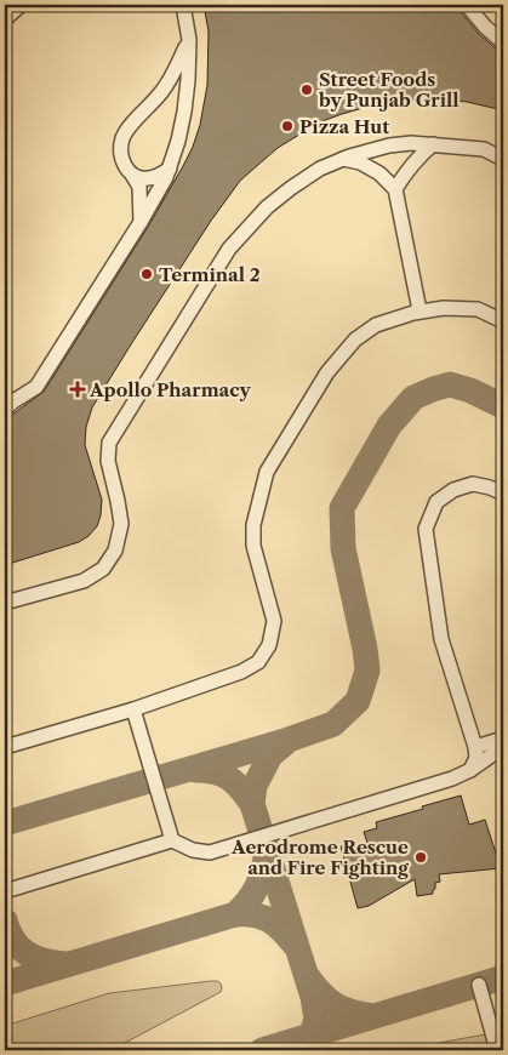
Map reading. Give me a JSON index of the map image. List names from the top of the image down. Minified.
{"places":{"other":["Street Foods by Punjab Grill","Pizza Hut","Terminal 2","Aerodrome Rescue and Fire Fighting"],"health":["Apollo Pharmacy"]}}
